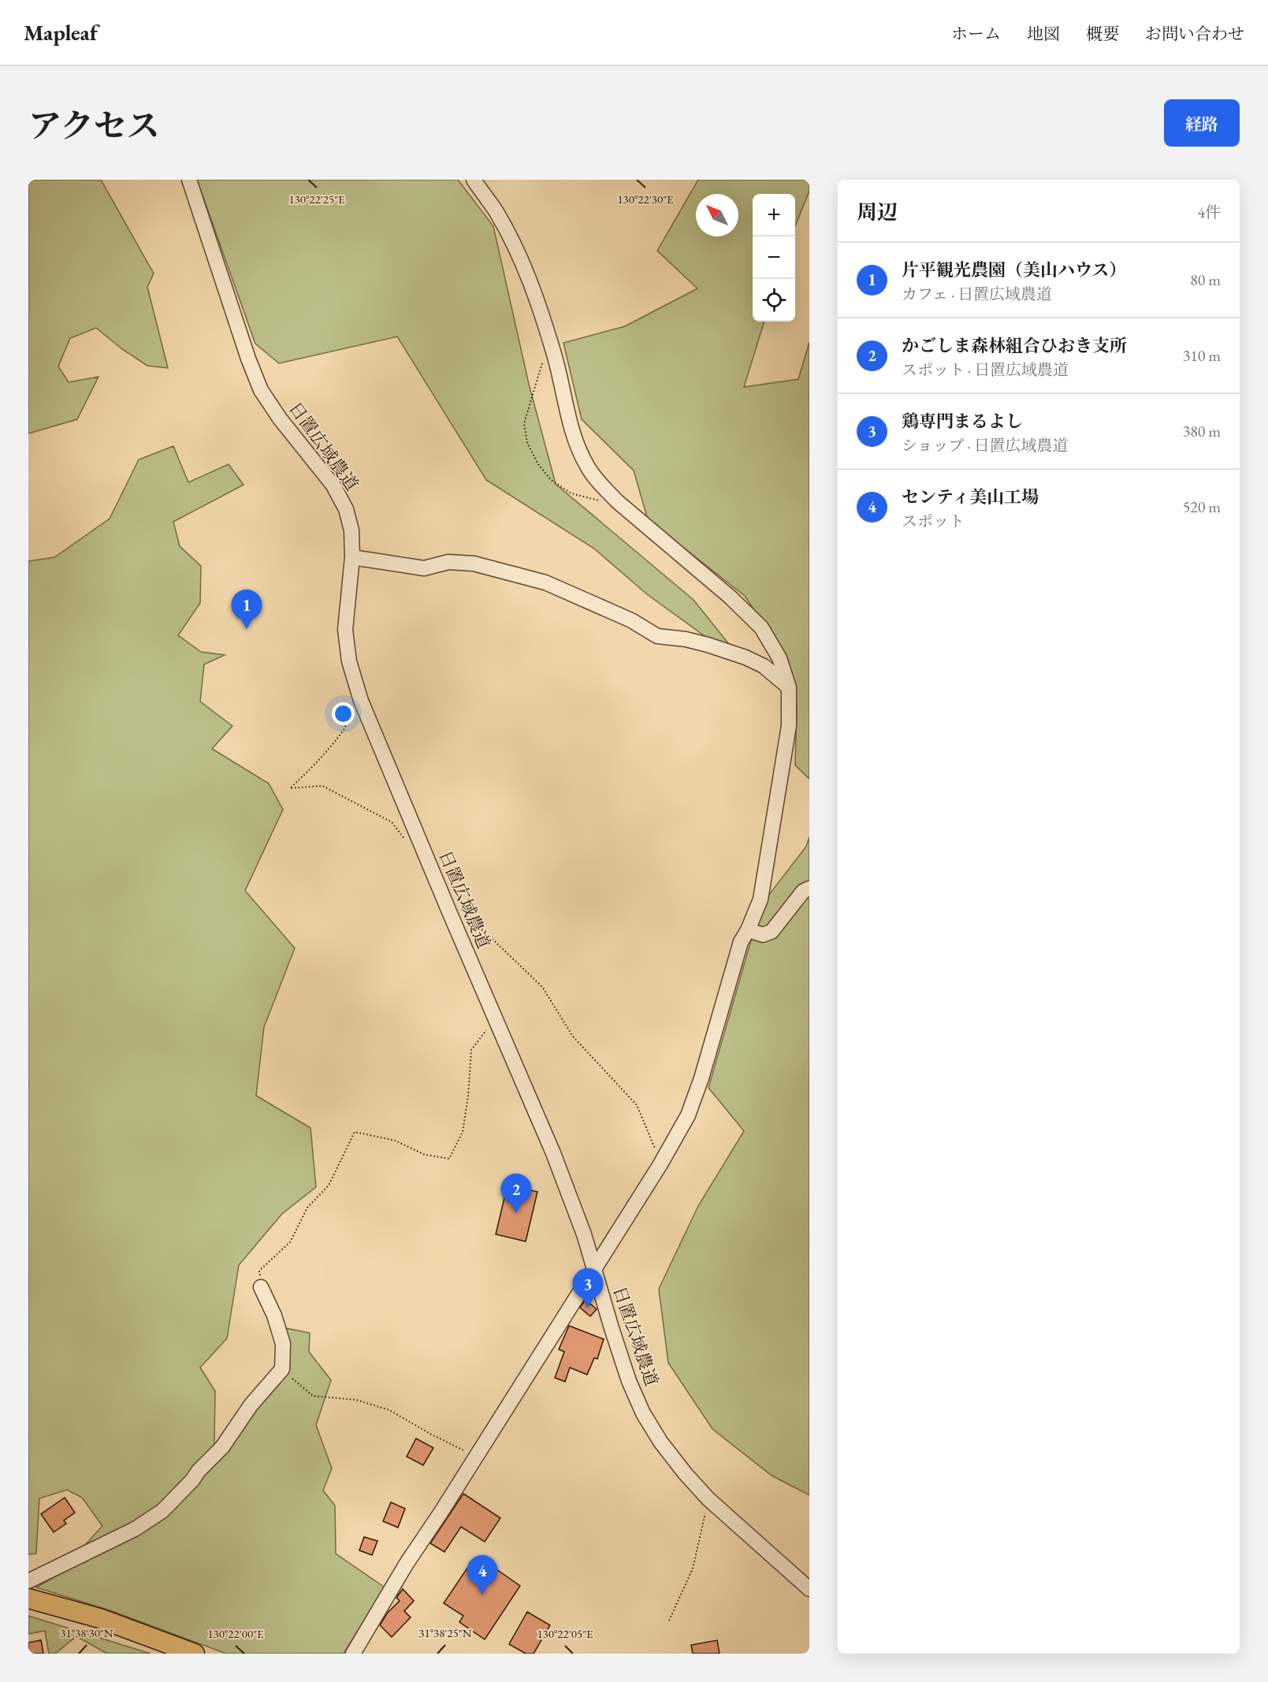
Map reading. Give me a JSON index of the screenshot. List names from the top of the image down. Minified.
{"streets":{"street":["日置広域農道"]},"north":"top left","page":{"header":"Mapleaf","nav":["ホーム","地図","概要","お問い合わせ"],"title":"アクセス","buttons":"経路","heading":["周辺","4件"],"map_buttons":["+","−"],"list":[{"mark":"1","name":"片平観光農園（美山ハウス）","note":"カフェ · 日置広域農道","value":"80 m"},{"mark":"2","name":"かごしま森林組合ひおき支所","note":"スポット · 日置広域農道","value":"310 m"},{"mark":"3","name":"鶏専門まるよし","note":"ショップ · 日置広域農道","value":"380 m"},{"mark":"4","name":"センティ美山工場","note":"スポット","value":"520 m"}],"pins":["1","2","3","4"]},"coordinates":["130°22'25\"E","130°22'30\"E","31°38'30\"N","31°38'25\"N","130°22'00\"E","130°22'05\"E"]}
